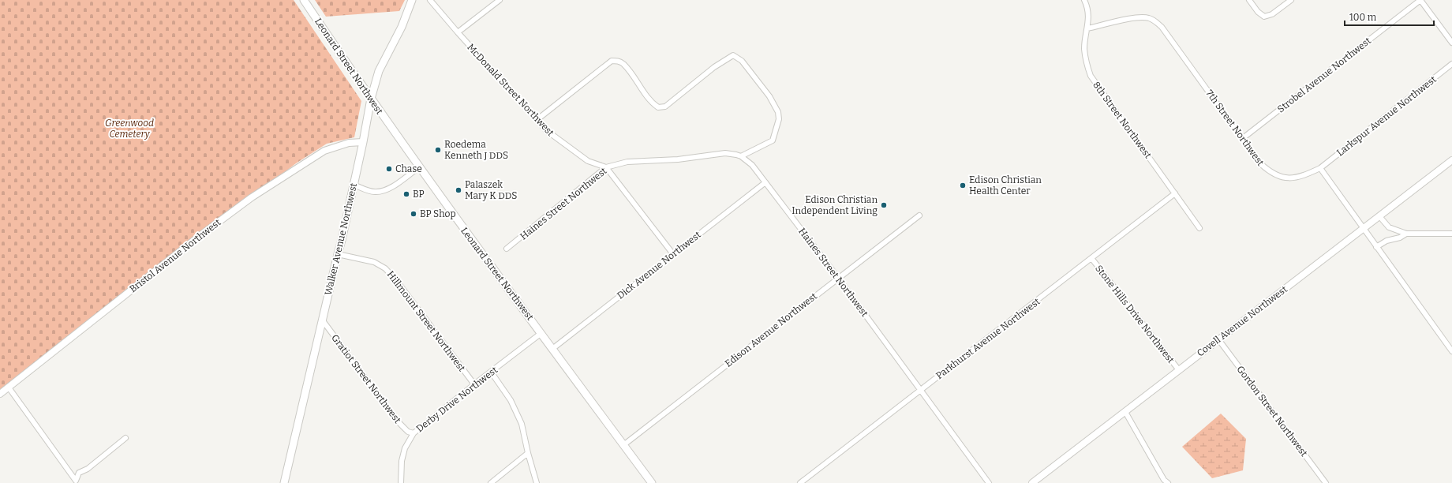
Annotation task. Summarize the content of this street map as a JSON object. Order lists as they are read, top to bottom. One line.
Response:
{"streets":{"main road":["Leonard Street Northwest","Walker Avenue Northwest"],"street":["Strobel Avenue Northwest","McDonald Street Northwest","Larkspur Avenue Northwest","8th Street Northwest","7th Street Northwest","Haines Street Northwest","Bristol Avenue Northwest","Dick Avenue Northwest","Stone Hills Drive Northwest","Hillmount Street Northwest","Covell Avenue Northwest","Edison Avenue Northwest","Parkhurst Avenue Northwest","Gratiot Street Northwest","Derby Drive Northwest","Gordon Street Northwest"]},"crossings":[["Leonard Street Northwest","Walker Avenue Northwest"],["Leonard Street Northwest","Dick Avenue Northwest"],["Leonard Street Northwest","Edison Avenue Northwest"],["Leonard Street Northwest","Derby Drive Northwest"],["Strobel Avenue Northwest","7th Street Northwest"],["McDonald Street Northwest","Haines Street Northwest"],["McDonald Street Northwest","Dick Avenue Northwest"],["Larkspur Avenue Northwest","7th Street Northwest"],["8th Street Northwest","7th Street Northwest"],["8th Street Northwest","Parkhurst Avenue Northwest"],["Haines Street Northwest","Dick Avenue Northwest"],["Haines Street Northwest","Edison Avenue Northwest"],["Haines Street Northwest","Parkhurst Avenue Northwest"],["Walker Avenue Northwest","Bristol Avenue Northwest"],["Walker Avenue Northwest","Hillmount Street Northwest"],["Walker Avenue Northwest","Gratiot Street Northwest"],["Stone Hills Drive Northwest","Covell Avenue Northwest"],["Stone Hills Drive Northwest","Parkhurst Avenue Northwest"],["Hillmount Street Northwest","Derby Drive Northwest"],["Covell Avenue Northwest","Gordon Street Northwest"],["Gratiot Street Northwest","Derby Drive Northwest"]],"parks":["Greenwood Cemetery"],"places":["Roedema Kenneth J DDS","Chase","Edison Christian Health Center","Palaszek Mary K DDS","BP","Edison Christian Independent Living","BP Shop"],"scale_bar":"100 m"}
